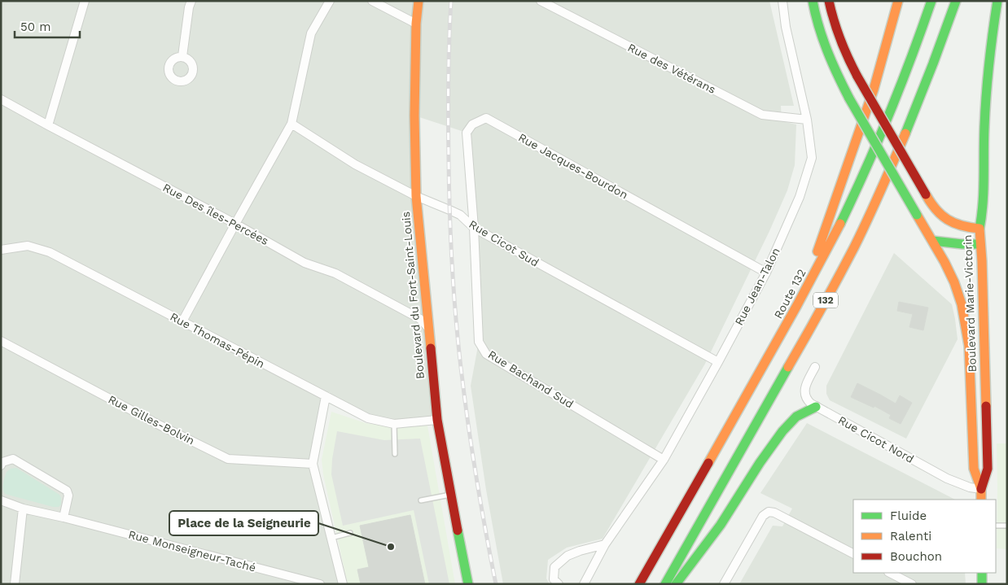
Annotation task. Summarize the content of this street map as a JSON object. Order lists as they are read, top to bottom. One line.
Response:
{"streets":{"main road":["Route 132","Boulevard du Fort-Saint-Louis","132","Boulevard Marie-Victorin"],"street":["Rue des Vétérans","Rue Jacques-Bourdon","Rue Des îles-Percées","Rue Cicot Sud","Rue Jean-Talon","Rue Thomas-Pépin","Rue Bachand Sud","Rue Gilles-Bolvin","Rue Cicot Nord","Rue Monseigneur-Taché"]},"crossings":[["Rue des Vétérans","Rue Jean-Talon"],["Rue Jacques-Bourdon","Rue Cicot Sud"],["Rue Jacques-Bourdon","Rue Jean-Talon"],["Rue Jacques-Bourdon","Rue Bachand Sud"],["Rue Des îles-Percées","Boulevard du Fort-Saint-Louis"],["Rue Cicot Sud","Rue Jean-Talon"],["Rue Cicot Sud","Boulevard du Fort-Saint-Louis"],["Rue Cicot Sud","Rue Bachand Sud"],["Rue Jean-Talon","Rue Bachand Sud"],["Boulevard du Fort-Saint-Louis","Rue Thomas-Pépin"],["Boulevard Marie-Victorin","Rue Cicot Nord"]],"places":["Place de la Seigneurie"],"legend":["Fluide","Ralenti","Bouchon"],"scale_bar":"50 m"}
